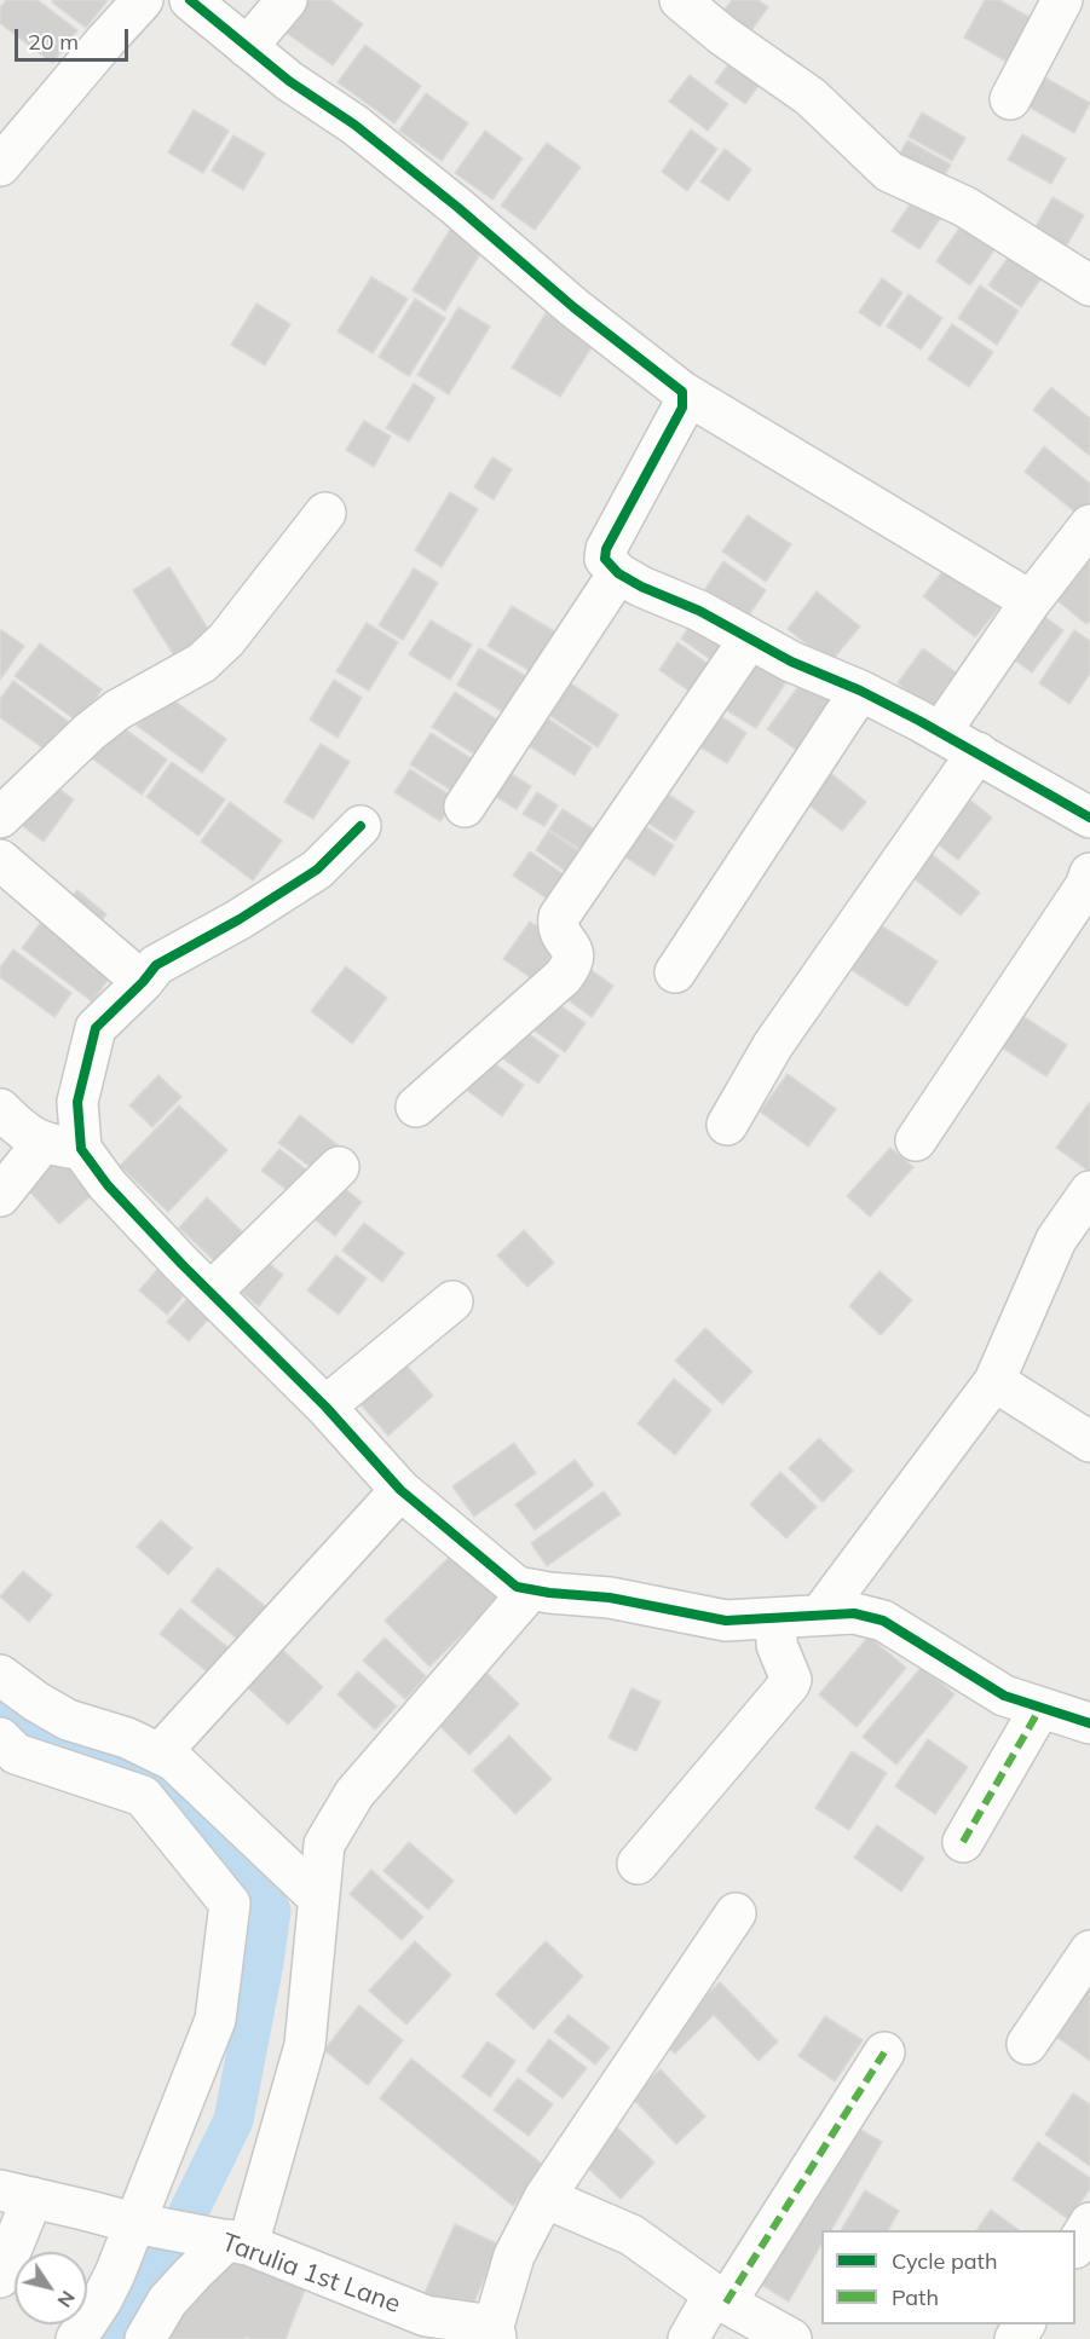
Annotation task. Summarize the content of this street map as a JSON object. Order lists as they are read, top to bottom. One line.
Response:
{"streets":{"street":["Tarulia 1st Lane"]},"legend":["Cycle path","Path"],"scale_bar":"20 m","north":"bottom right"}
